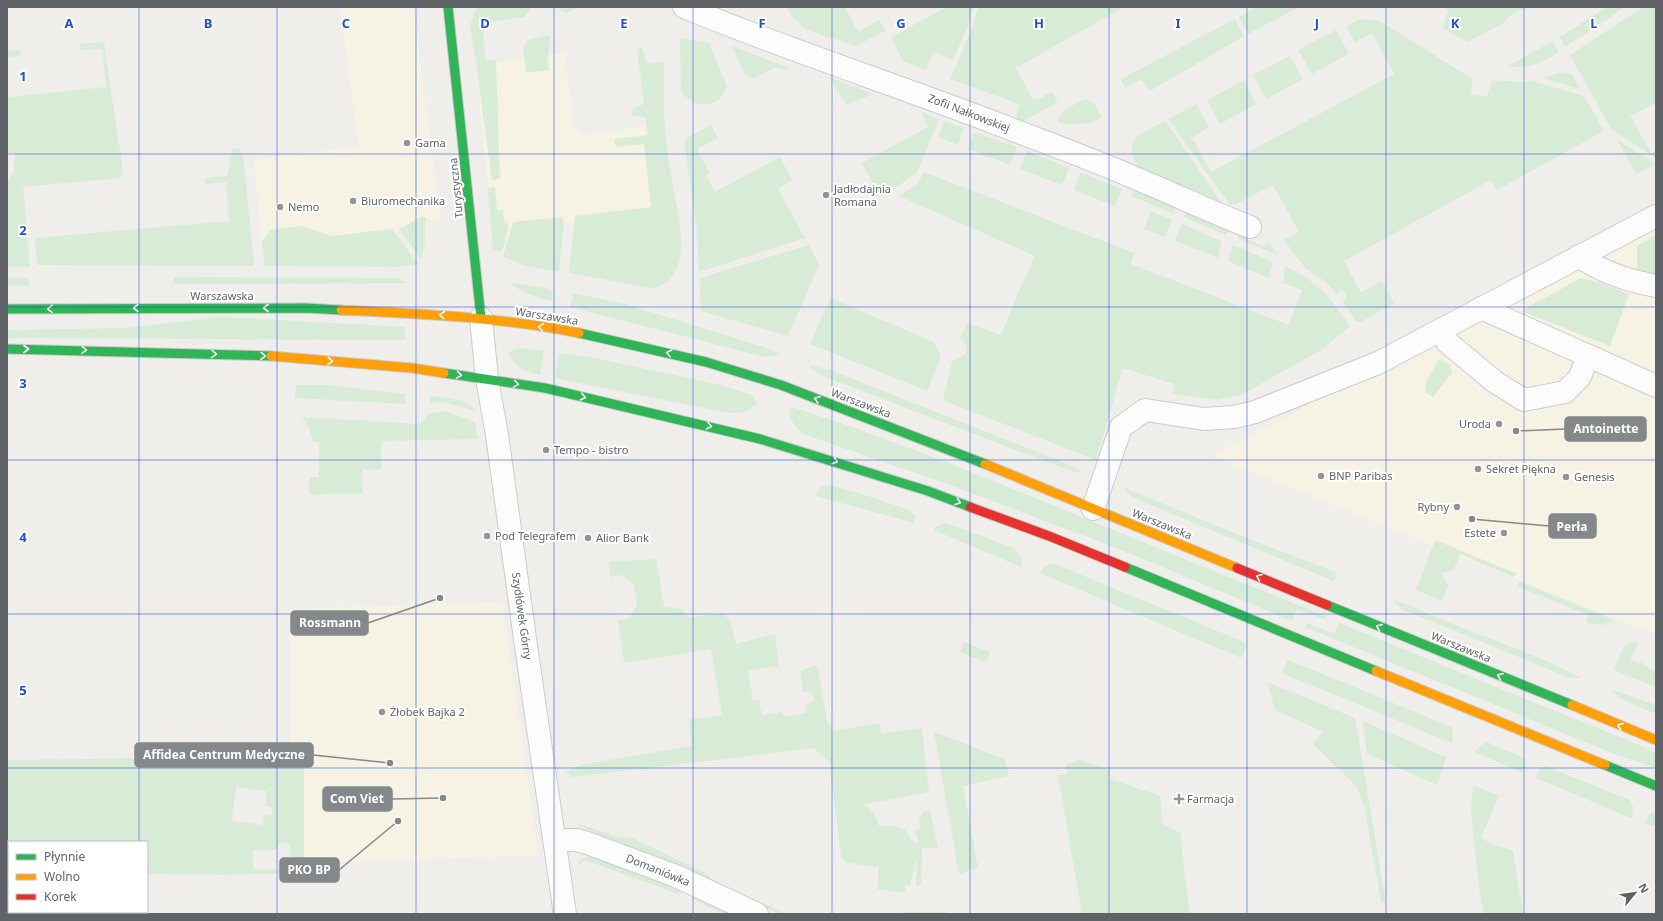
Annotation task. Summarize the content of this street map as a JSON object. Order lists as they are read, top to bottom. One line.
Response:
{"streets":{"main road":["Turystyczna","Warszawska"],"street":["Zofii Nałkowskiej","Szydłówek Górny","Domaniówka"]},"crossings":[["Turystyczna","Warszawska"],["Turystyczna","Szydłówek Górny"],["Warszawska","Szydłówek Górny"],["Szydłówek Górny","Domaniówka"]],"places":{"other":["Gama","Jadłodajnia Romana","Biuromechanika","Nemo","Uroda","Antoinette","Tempo - bistro","Sekret Piękna","BNP Paribas","Genesis","Rybny","Perła","Estete","Pod Telegrafem","Alior Bank","Rossmann","Żłobek Bajka 2","Affidea Centrum Medyczne","Com Viet","PKO BP"],"health":["Farmacja"]},"legend":["Płynnie","Wolno","Korek"],"north":"top right","grid":{"columns":["A","B","C","D","E","F","G","H","I","J","K","L"],"rows":["1","2","3","4","5"]}}
